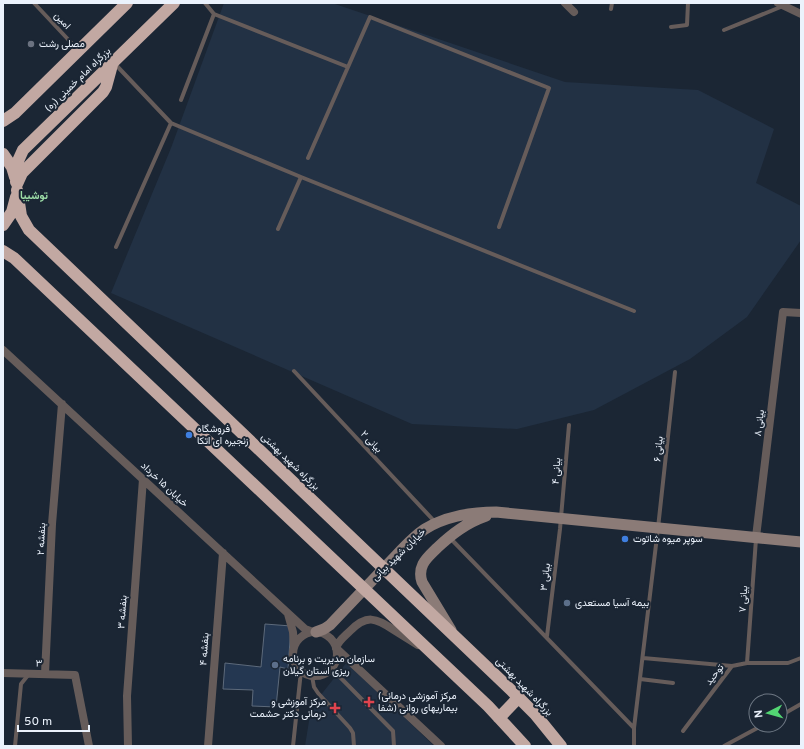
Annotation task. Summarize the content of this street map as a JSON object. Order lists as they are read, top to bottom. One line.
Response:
{"streets":{"highway":["بزرگراه امام خمینی (ره)","بزرگراه شهید بهشتی"],"street":["بیانی ۸","خیابان ۱۵ خرداد","بنفشه ۲","خیابان شهید بیانی","بنفشه ۳","بنفشه ۴","۳"],"lane":["امین","بیانی ۲","بیانی ۶","بیانی ۴","بیانی ۳","بیانی ۷","توحید"]},"crossings":[["امین","بزرگراه امام خمینی (ره)"],["بیانی ۸","خیابان شهید بیانی"],["بیانی ۸","بیانی ۷"],["بیانی ۲","خیابان شهید بیانی"],["بیانی ۶","خیابان شهید بیانی"],["بزرگراه شهید بهشتی","خیابان شهید بیانی"],["بیانی ۴","خیابان شهید بیانی"],["بیانی ۴","بیانی ۳"],["خیابان ۱۵ خرداد","بنفشه ۲"],["خیابان ۱۵ خرداد","خیابان شهید بیانی"],["خیابان ۱۵ خرداد","بنفشه ۳"],["خیابان ۱۵ خرداد","بنفشه ۴"],["بنفشه ۲","۳"],["خیابان شهید بیانی","بیانی ۳"],["خیابان شهید بیانی","بیانی ۷"],["بیانی ۷","توحید"]],"districts":["توشیبا"],"places":{"other":["مصلی رشت","فروشگاه زنجیره ای اتکا","سوپر میوه شاتوت","بیمه آسیا مستعدی","سازمان مدیریت و برنامه ریزی استان گیلان"],"health":["(مرکز آموزشی درمانی بیماریهای روانی (شفا","مرکز آموزشی و ‌درمانی دکتر حشمت"]},"scale_bar":"50 m","north":"left"}
